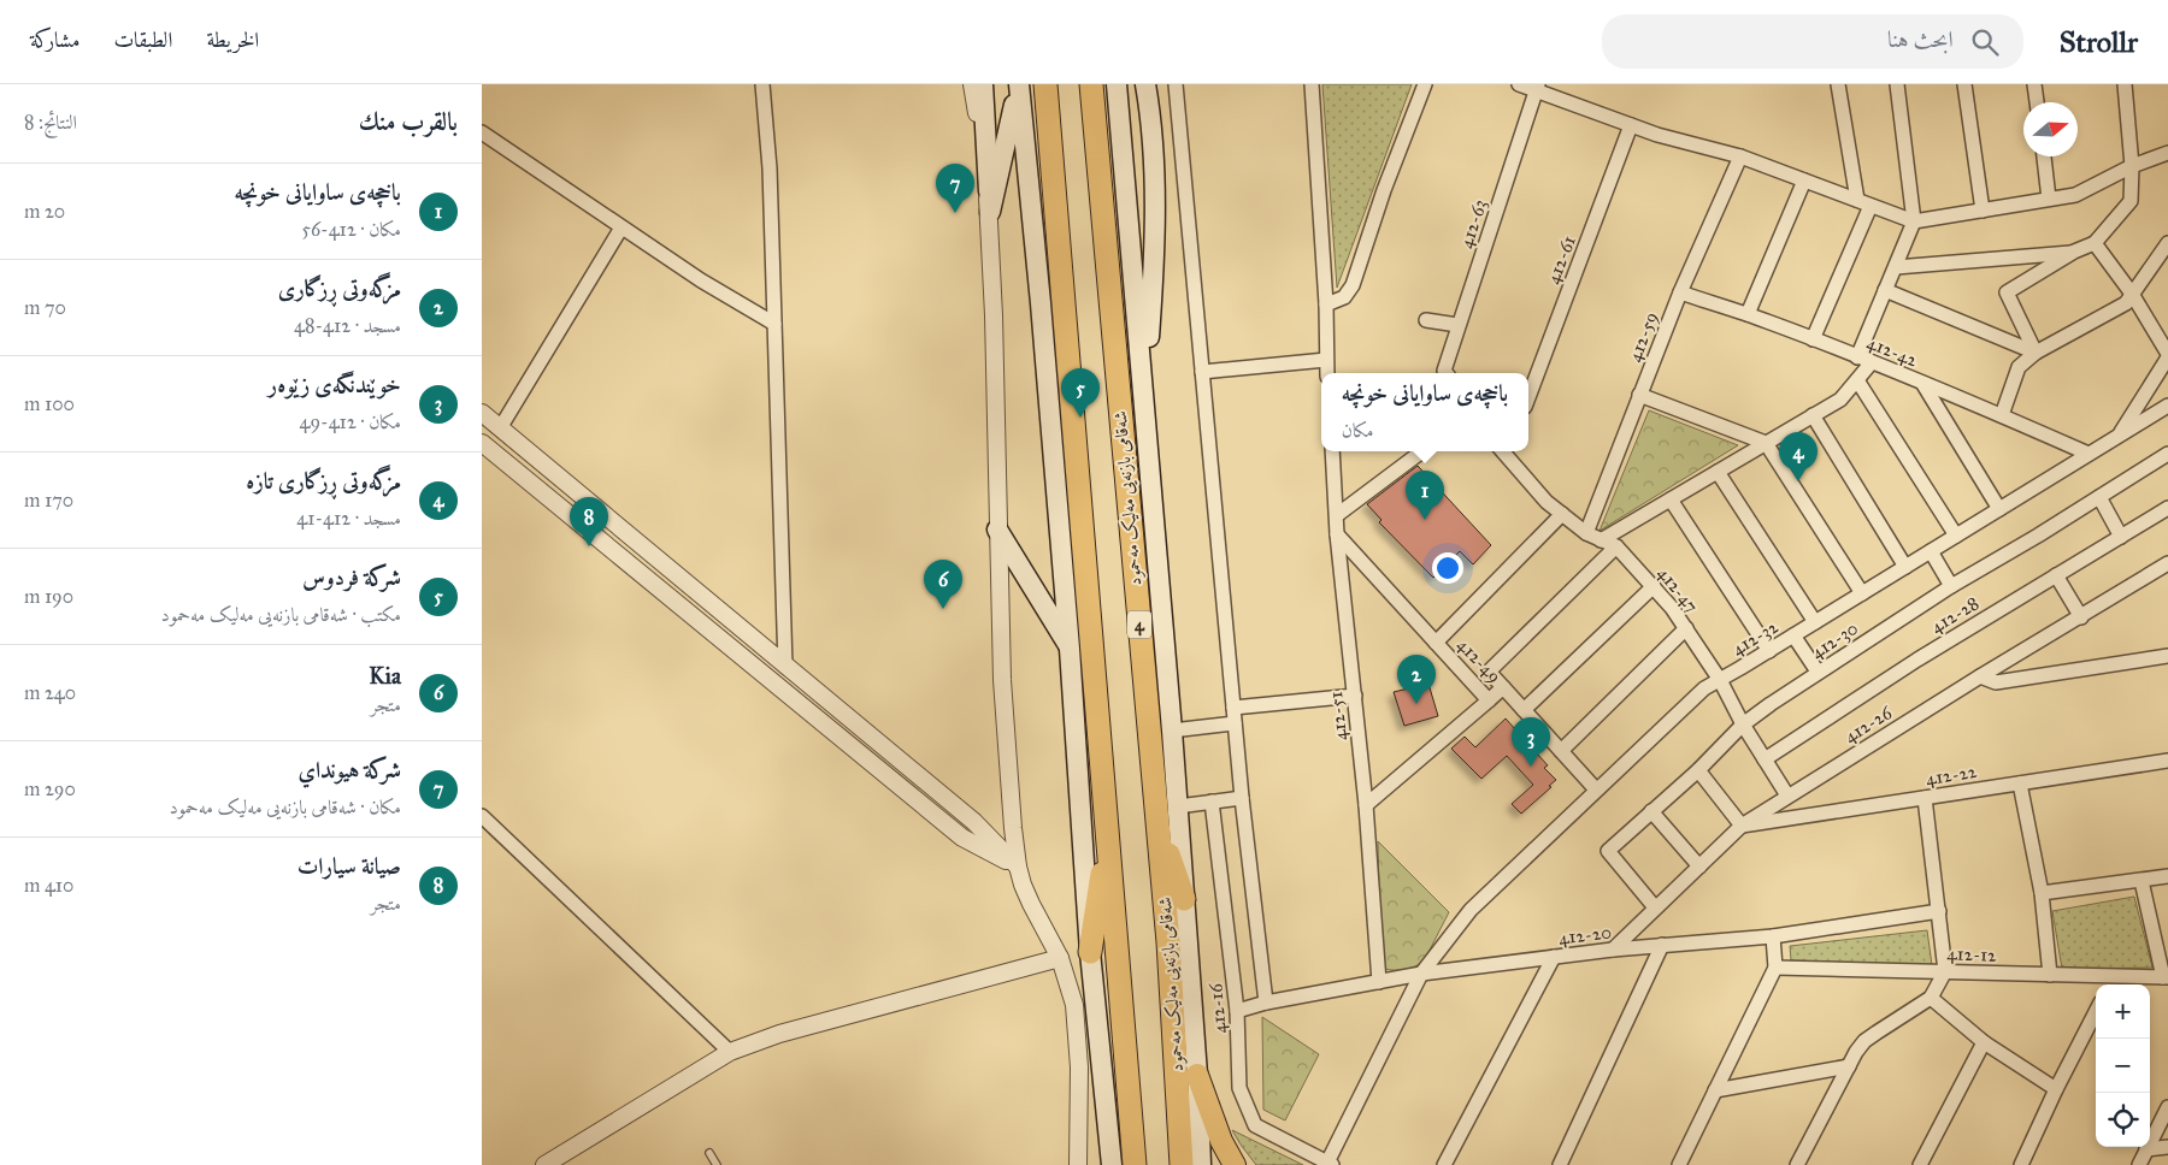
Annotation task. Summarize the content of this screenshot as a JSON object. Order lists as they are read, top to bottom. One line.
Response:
{"streets":{"highway":["شەقامی بازنەیی مەلیک مەحمود","4"],"street":["412-63","412-61","412-59","412-42","412-47","412-28","412-32","412-30","412-49","412-51","412-26","412-22","412-20","412-12","412-16"]},"crossings":[["412-59","412-42"],["412-59","412-47"],["412-42","412-32"],["412-47","412-28"],["412-47","412-32"],["412-47","412-30"],["412-47","412-26"],["412-32","412-49"],["412-32","412-20"],["412-32","412-16"],["412-30","412-26"],["412-49","412-51"],["412-51","412-20"],["412-26","412-22"],["412-26","412-20"],["412-20","412-16"]],"north":"right","page":{"header":"Strollr","search":"ابحث هنا","nav":["الخريطة","الطبقات","مشاركة"],"heading":["بالقرب منك","النتائج: 8"],"list":[{"mark":"1","name":"باخچەی ساوایانی خونچە","note":"مكان · 412-56","value":"20 m"},{"mark":"2","name":"مزگەوتی ڕزگاری","note":"مسجد · 412-48","value":"70 m"},{"mark":"3","name":"خوێندنگەی زێوەر","note":"مكان · 412-49","value":"100 m"},{"mark":"4","name":"مزگەوتی ڕزگاری تازە","note":"مسجد · 412-41","value":"170 m"},{"mark":"5","name":"شركة فردوس","note":"مكتب · شەقامی بازنەیی مەلیک مەحمود","value":"190 m"},{"mark":"6","name":"Kia","note":"متجر","value":"240 m"},{"mark":"7","name":"شركة هيونداي","note":"مكان · شەقامی بازنەیی مەلیک مەحمود","value":"290 m"},{"mark":"8","name":"صيانة سيارات","note":"متجر","value":"410 m"}],"pins":["7","5","4","1","8","6","2","3"],"popup":["باخچەی ساوایانی خونچە","مكان"],"map_buttons":["+","−"]}}
